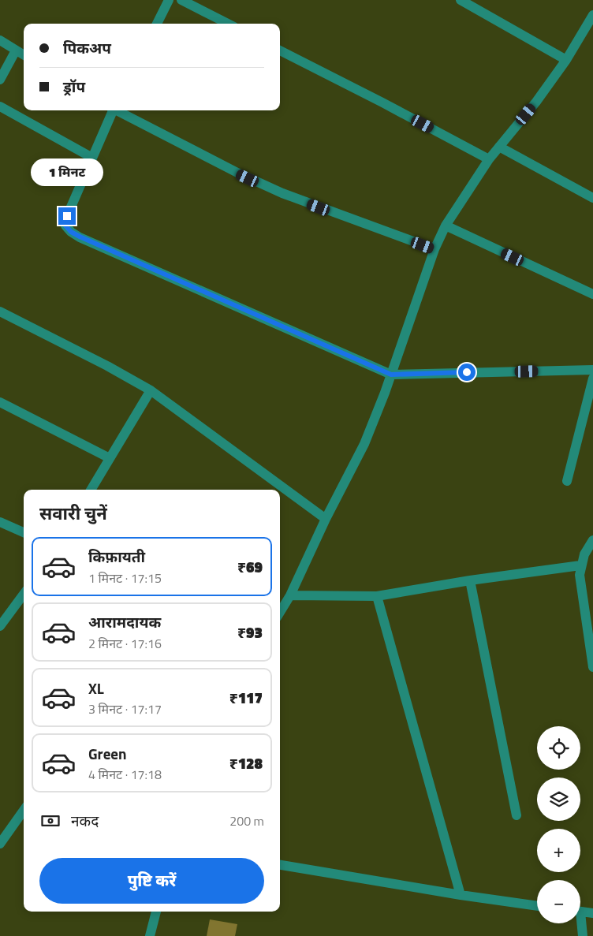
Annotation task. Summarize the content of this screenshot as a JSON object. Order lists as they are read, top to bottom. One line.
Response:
{"page":{"banner":["पिकअप","ड्रॉप"],"bubble":"1 मिनट","heading":"सवारी चुनें","list":[{"name":"किफ़ायती","note":"1 मिनट · 17:15","value":"₹69"},{"name":"आरामदायक","note":"2 मिनट · 17:16","value":"₹93"},{"name":"XL","note":"3 मिनट · 17:17","value":"₹117"},{"name":"Green","note":"4 मिनट · 17:18","value":"₹128"}],"map_buttons":["+","−"],"pay":["नकद","200 m"],"buttons":"पुष्टि करें"}}
